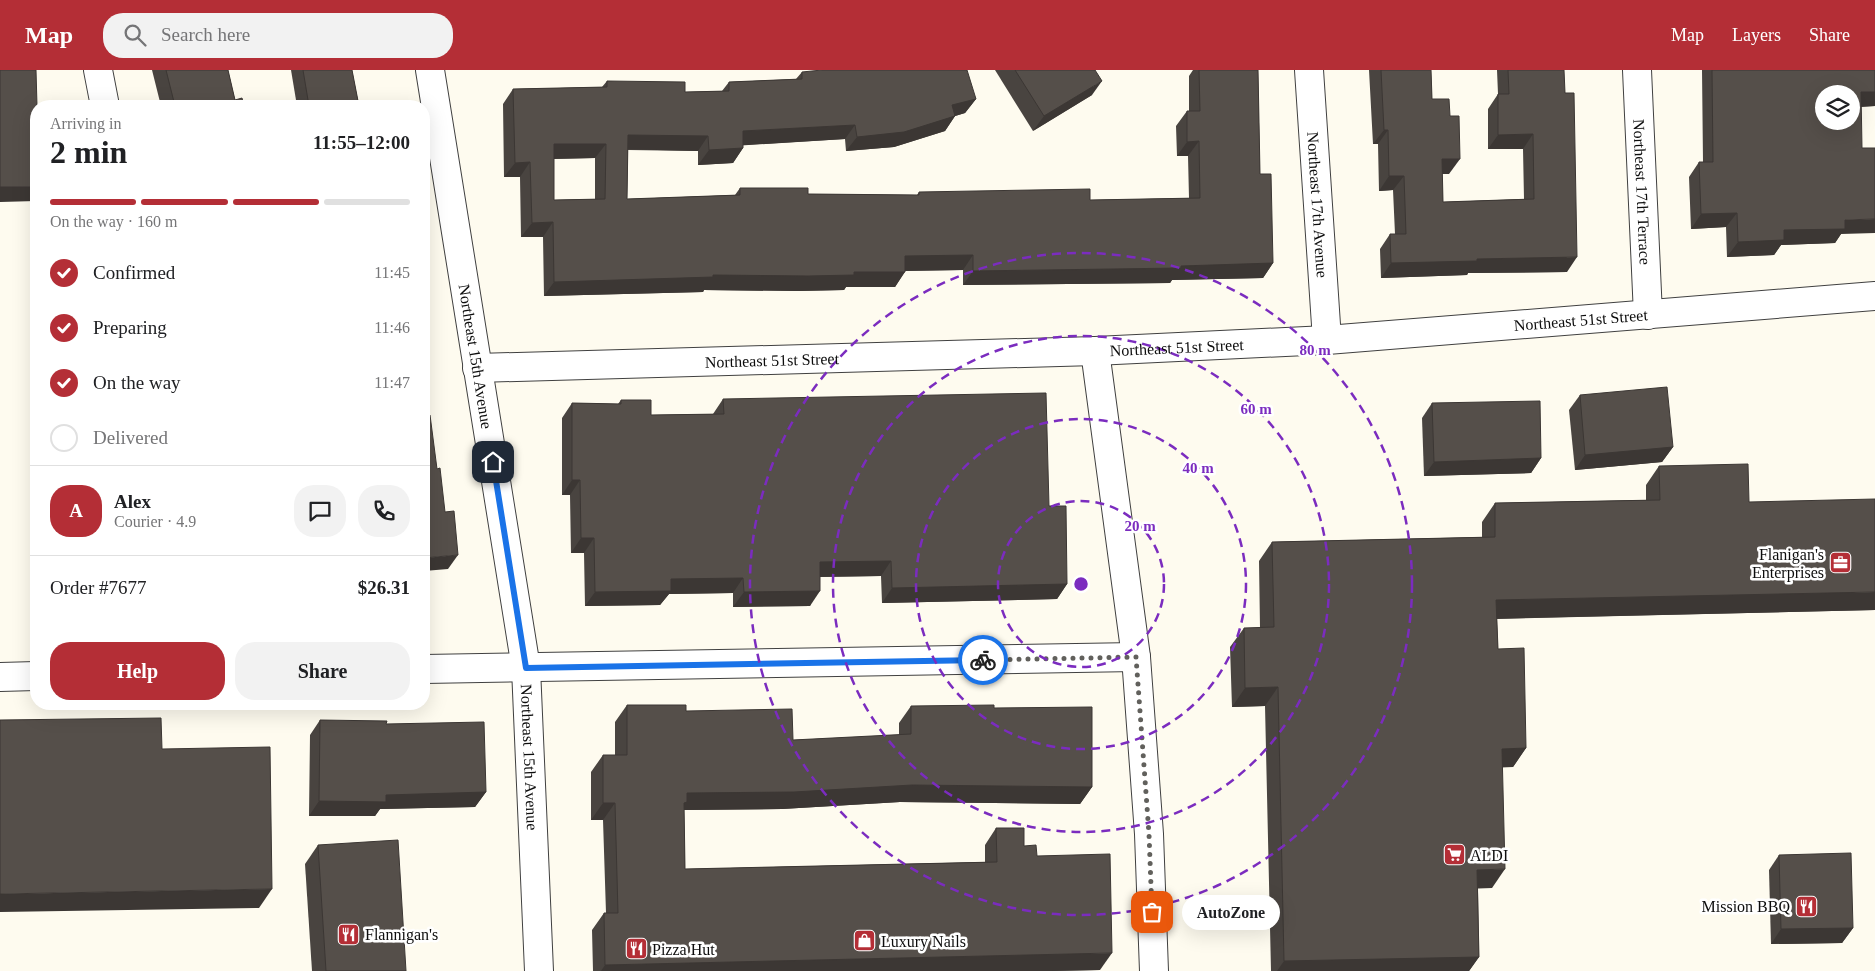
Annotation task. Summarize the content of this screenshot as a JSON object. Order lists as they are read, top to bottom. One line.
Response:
{"streets":{"street":["Northeast 17th Terrace","Northeast 17th Avenue","Northeast 51st Street","Northeast 15th Avenue"]},"crossings":[["Northeast 17th Terrace","Northeast 51st Street"],["Northeast 17th Avenue","Northeast 51st Street"],["Northeast 51st Street","Northeast 15th Avenue"]],"places":{"office":["Flanigan's Enterprises"],"supermarket":["ALDI"],"restaurant":["Mission BBQ","Flannigan's","Pizza Hut"],"other":["AutoZone"],"shop":["Luxury Nails"]},"page":{"header":"Map","search":"Search here","nav":["Map","Layers","Share"],"heading":["2 min","Arriving in","11:55–12:00"],"panel":["Alex","Courier · 4.9","Order #7677","$26.31"],"bar":"On the way · 160 m","list":[["Confirmed","11:45"],["Preparing","11:46"],["On the way","11:47"],"Delivered"],"round":"A","buttons":["Help","Share"],"bubble":"AutoZone"},"rings":["80 m","60 m","40 m","20 m"]}
